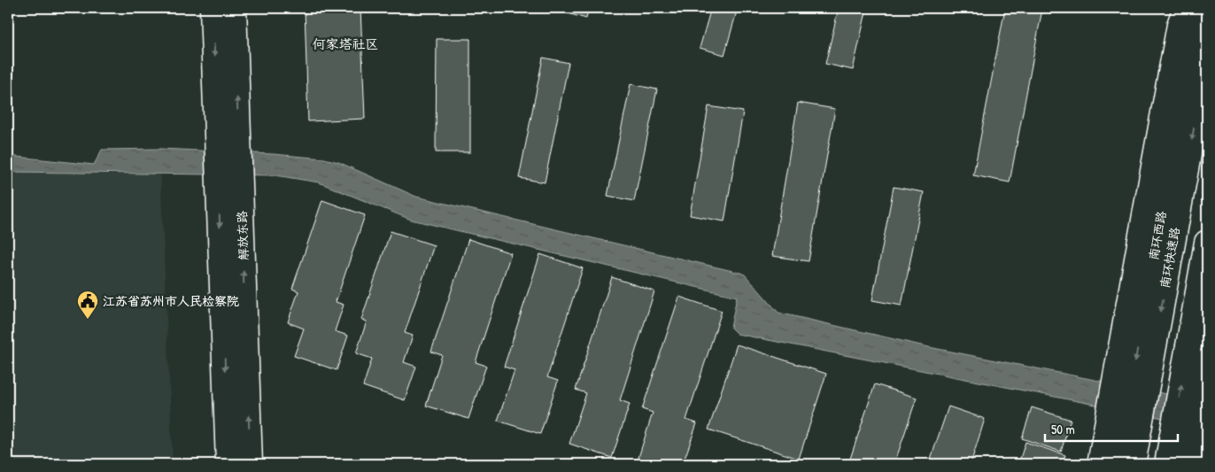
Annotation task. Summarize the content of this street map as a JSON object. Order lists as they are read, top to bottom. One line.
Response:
{"streets":{"main road":["解放东路","南环西路","南环快速路"]},"districts":["何家塔社区"],"places":{"public building":["江苏省苏州市人民检察院"]},"scale_bar":"50 m"}
